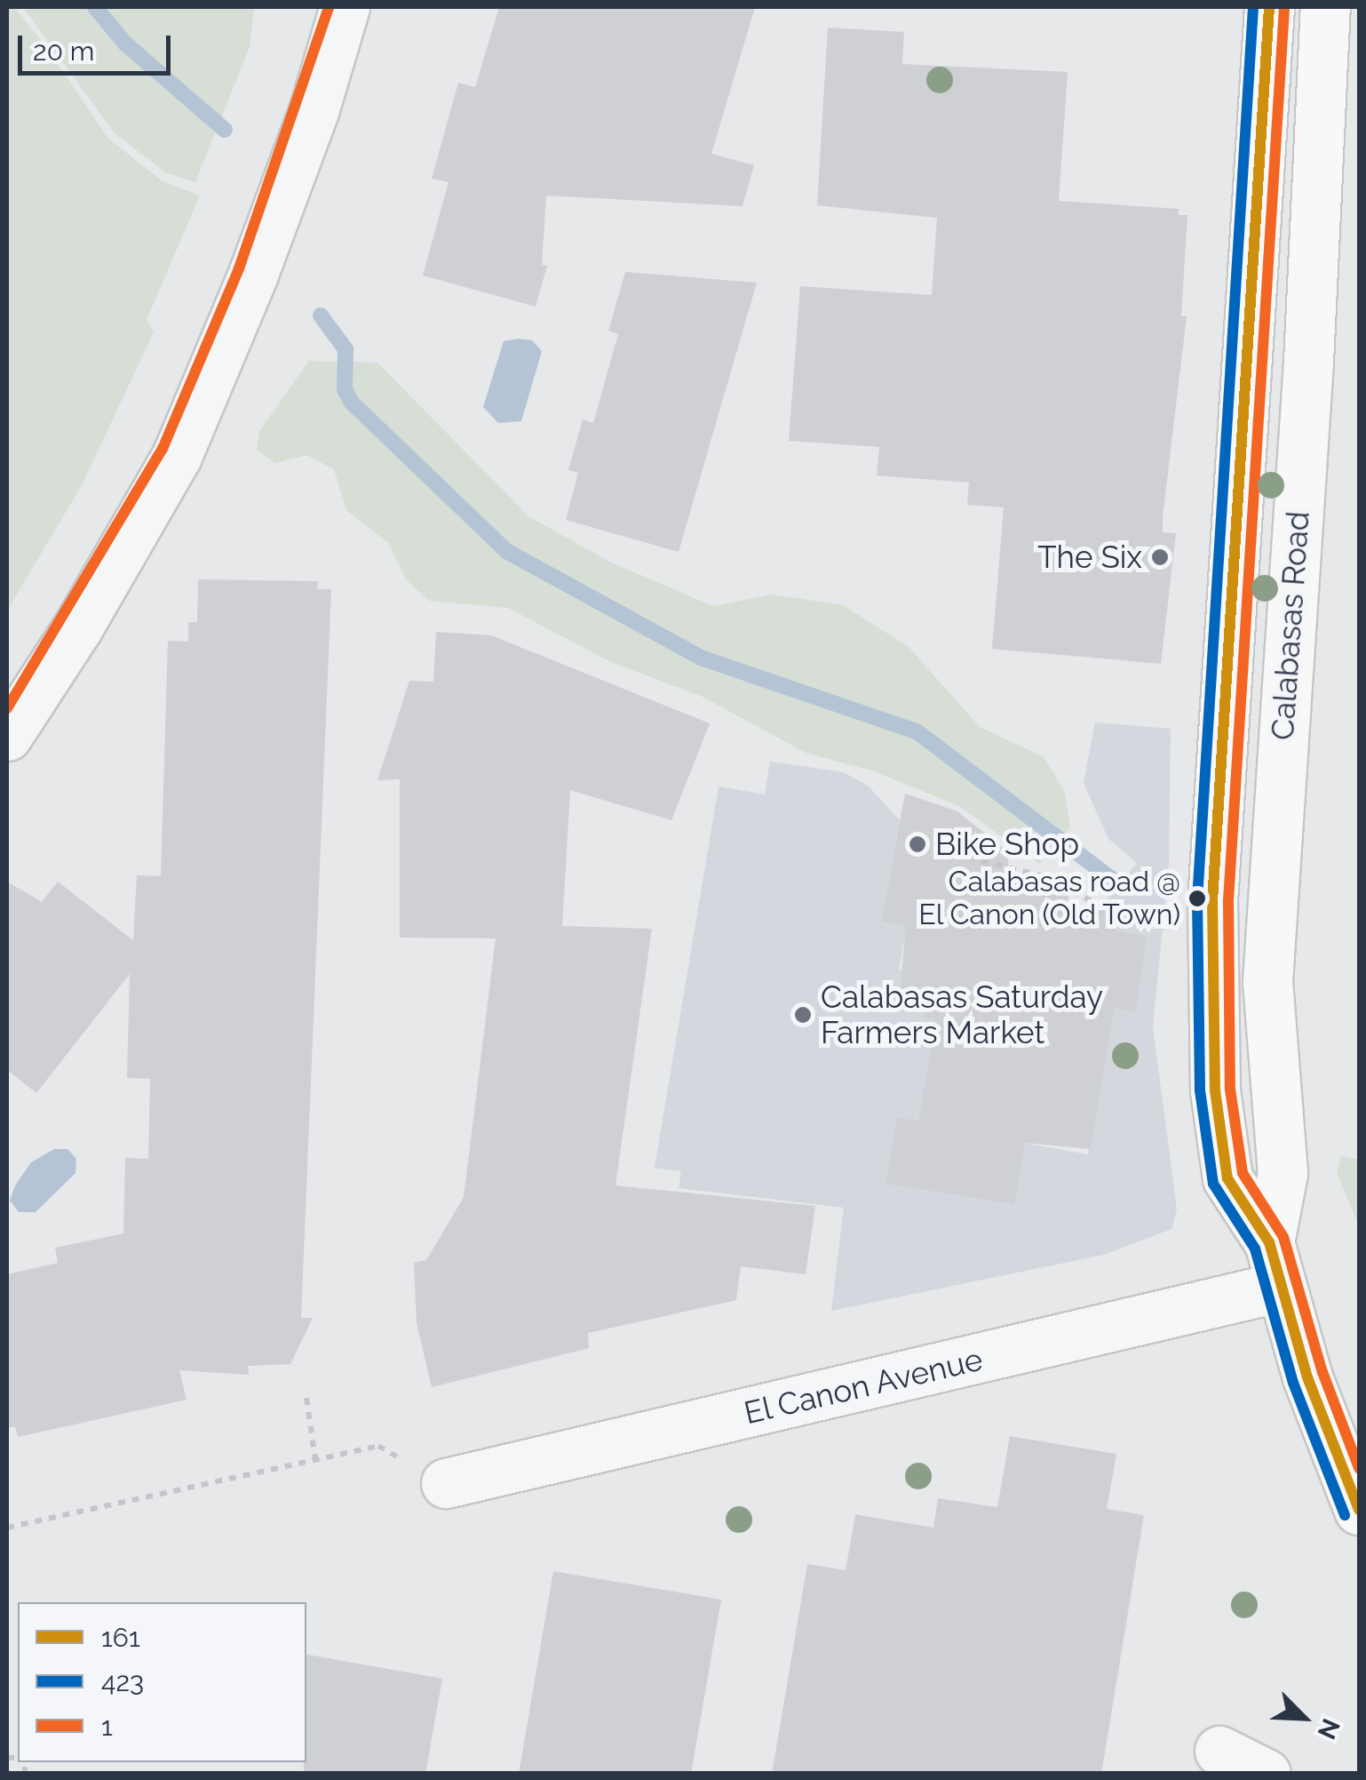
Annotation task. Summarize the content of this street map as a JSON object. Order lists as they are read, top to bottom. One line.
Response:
{"streets":{"main road":["Calabasas Road"],"street":["El Canon Avenue"]},"crossings":[["Calabasas Road","El Canon Avenue"]],"places":["The Six","Bike Shop","Calabasas road @ El Canon (Old Town)","Calabasas Saturday Farmers Market"],"lines":["transit line 161","transit line 423","transit line 1"],"legend":["161","423","1"],"scale_bar":"20 m","north":"bottom right"}
